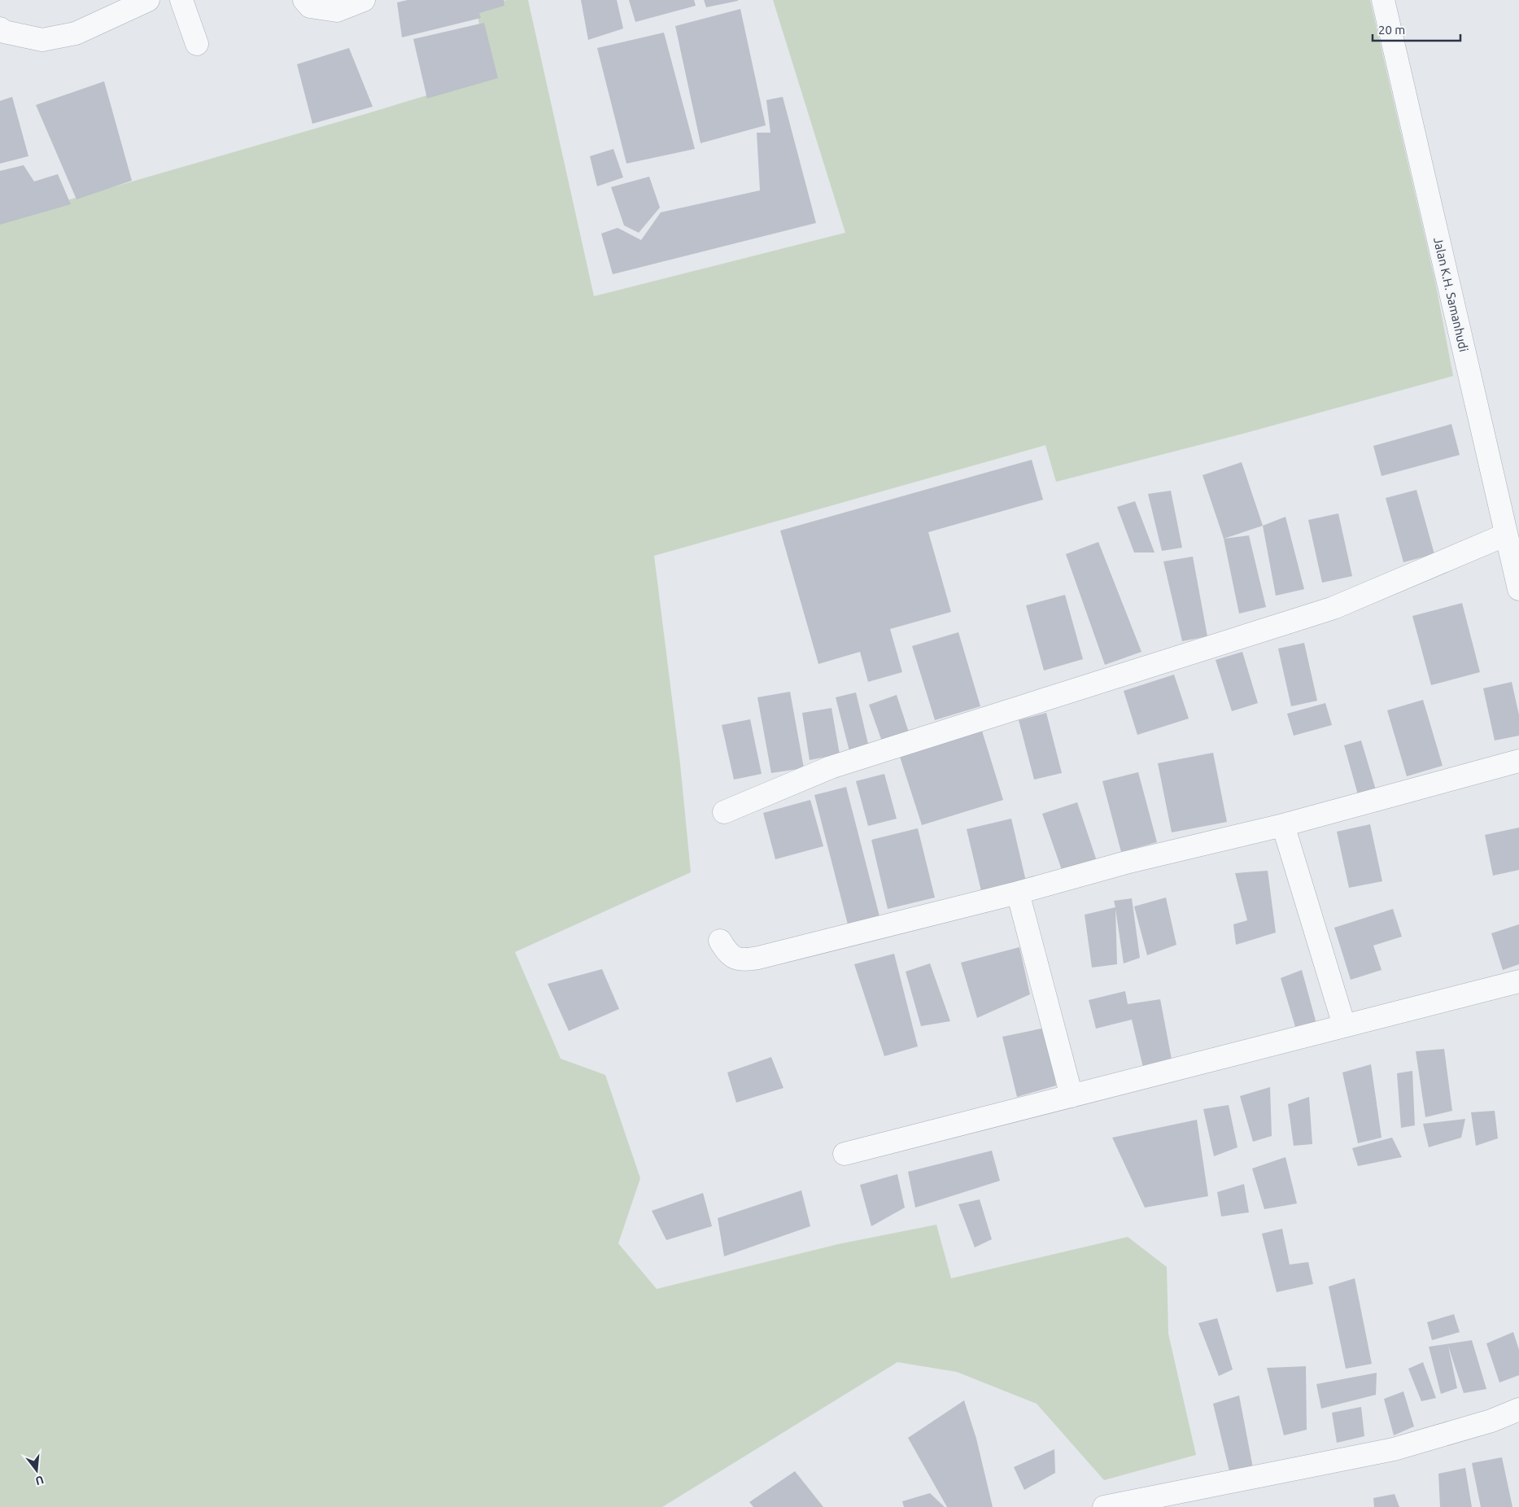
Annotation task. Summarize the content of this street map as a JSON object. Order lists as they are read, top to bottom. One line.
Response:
{"streets":{"street":["Jalan K.H. Samanhudi"]},"scale_bar":"20 m","north":"bottom"}
